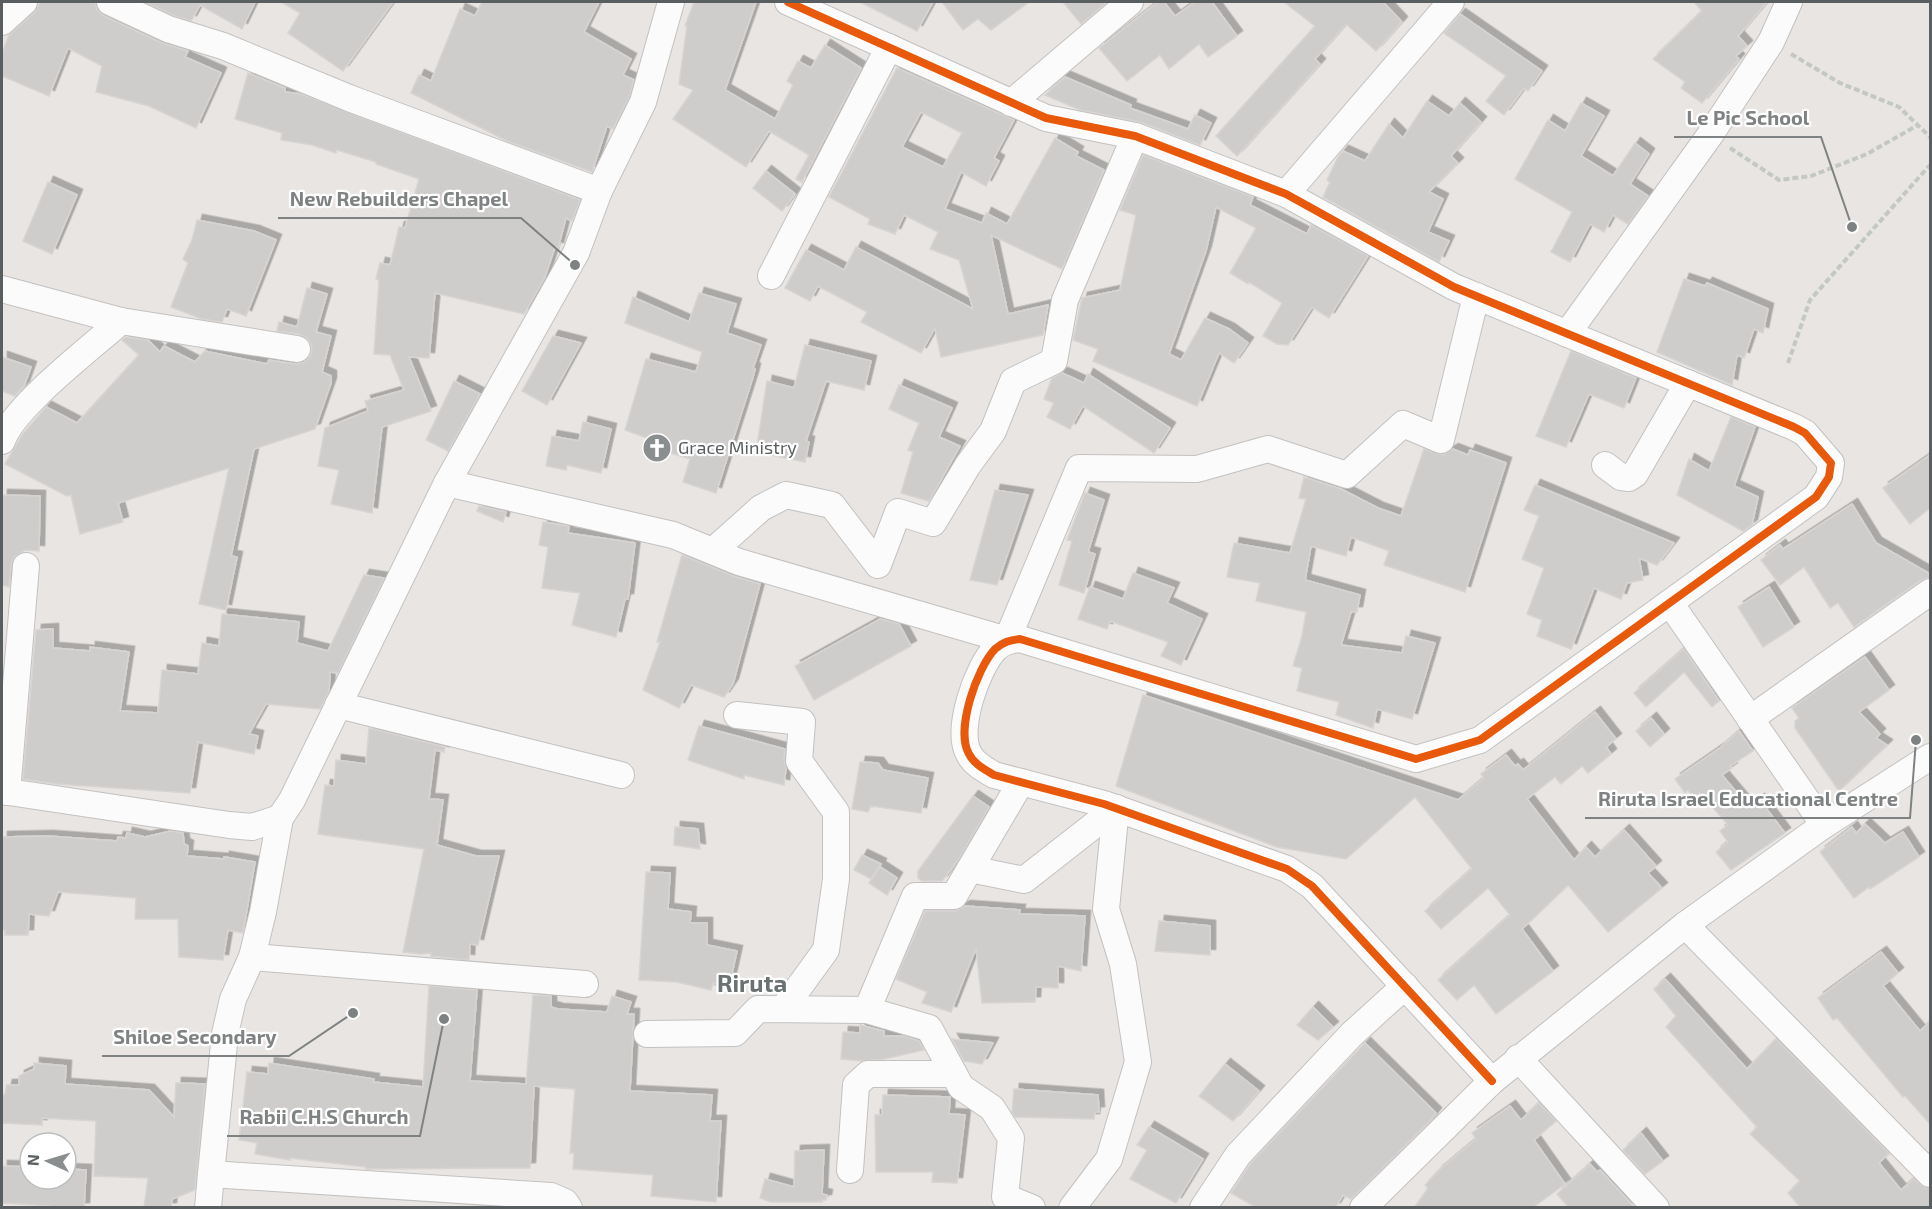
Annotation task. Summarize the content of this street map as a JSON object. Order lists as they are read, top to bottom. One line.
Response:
{"districts":["Riruta"],"places":{"other":["Le Pic School","New Rebuilders Chapel","Riruta Israel Educational Centre","Shiloe Secondary","Rabii C.H.S Church"],"church":["Grace Ministry"]},"north":"left"}
